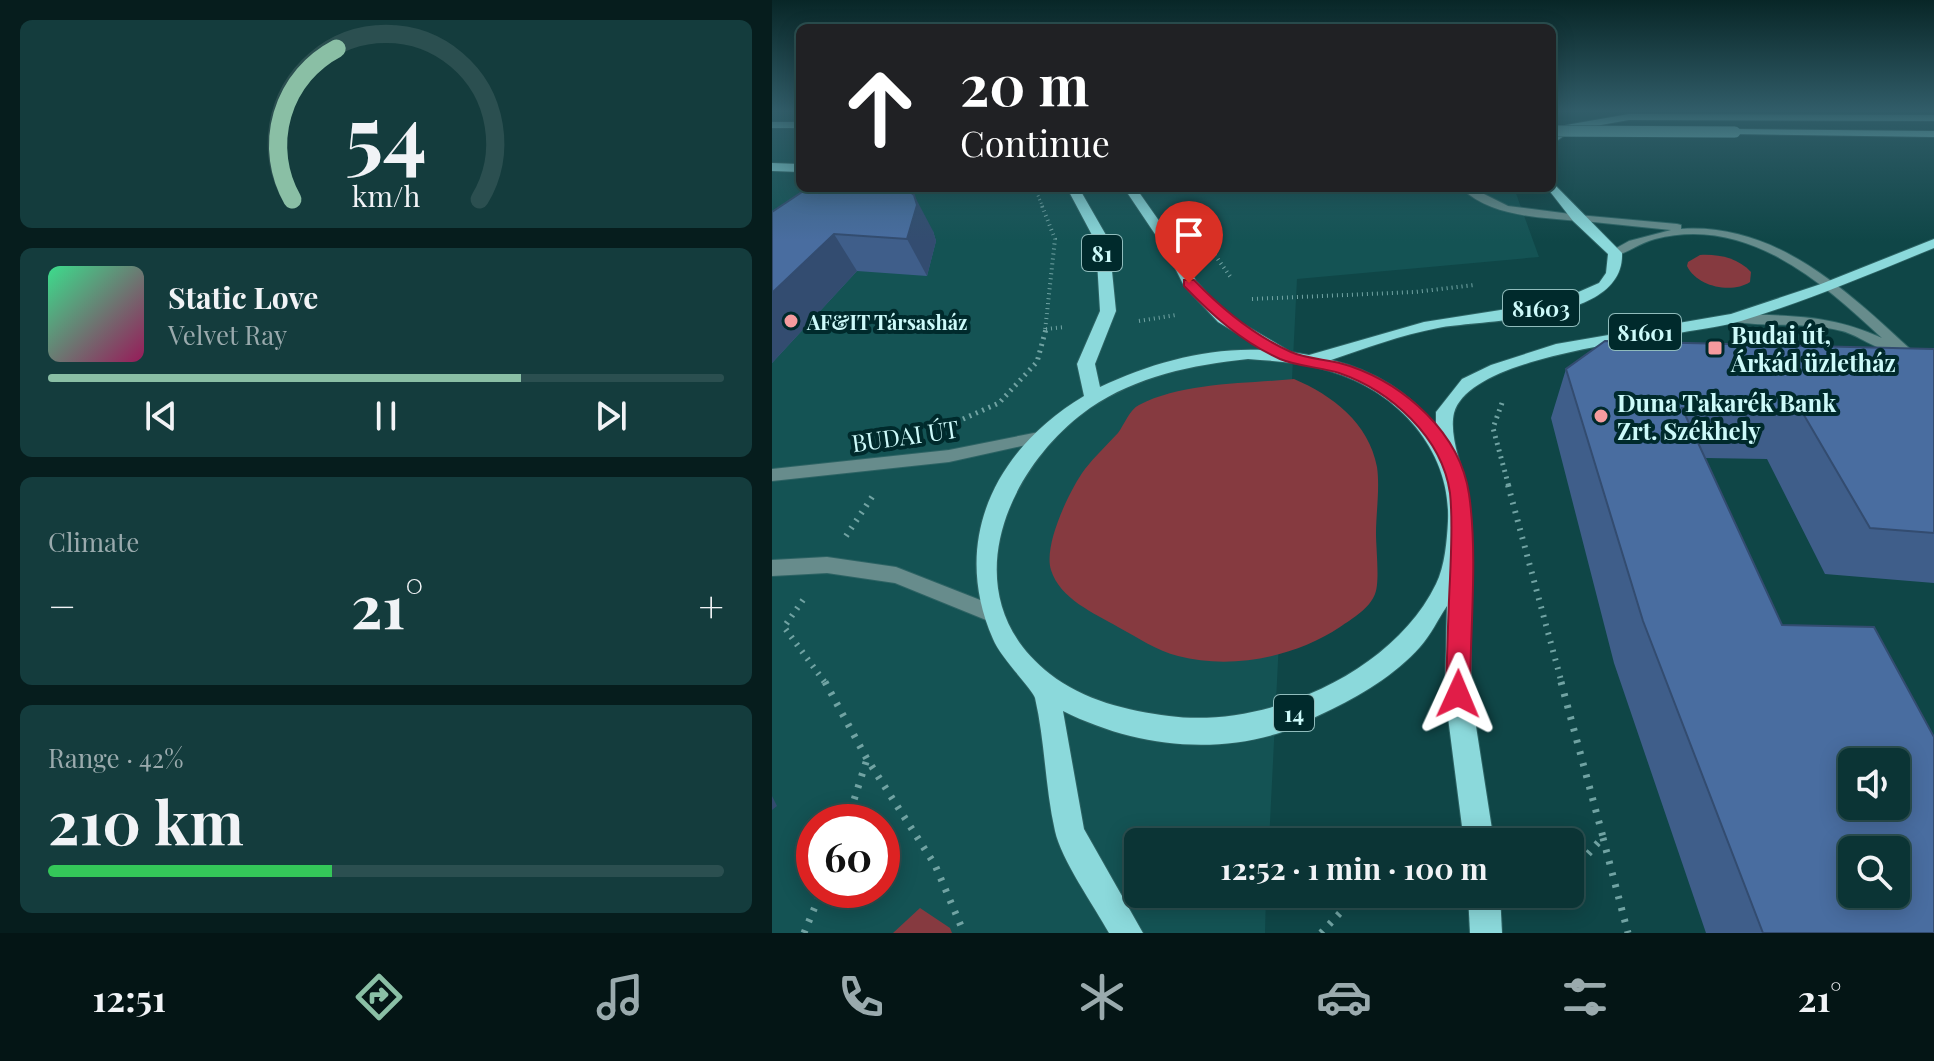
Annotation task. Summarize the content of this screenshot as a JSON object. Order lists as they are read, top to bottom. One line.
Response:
{"streets":{"main road":["81","81603","81601","14"],"street":["BUDAI ÚT"]},"crossings":[["81","14"],["81603","14"],["81601","14"],["BUDAI ÚT","14"]],"places":{"other":["AF&IT Társasház","Duna Takarék Bank Zrt. Székhely"],"transit":["Budai út, Árkád üzletház"]},"page":{"turn":["20 m","Continue"],"song":["Static Love","Velvet Ray"],"tile":["Climate",["Range · 42%","210 km"]],"heat":["−","21°","+"],"limit":"60","trip":"12:52 · 1 min · 100 m","tabs":["12:51","21°"],"gauge":["54","km/h"]}}
